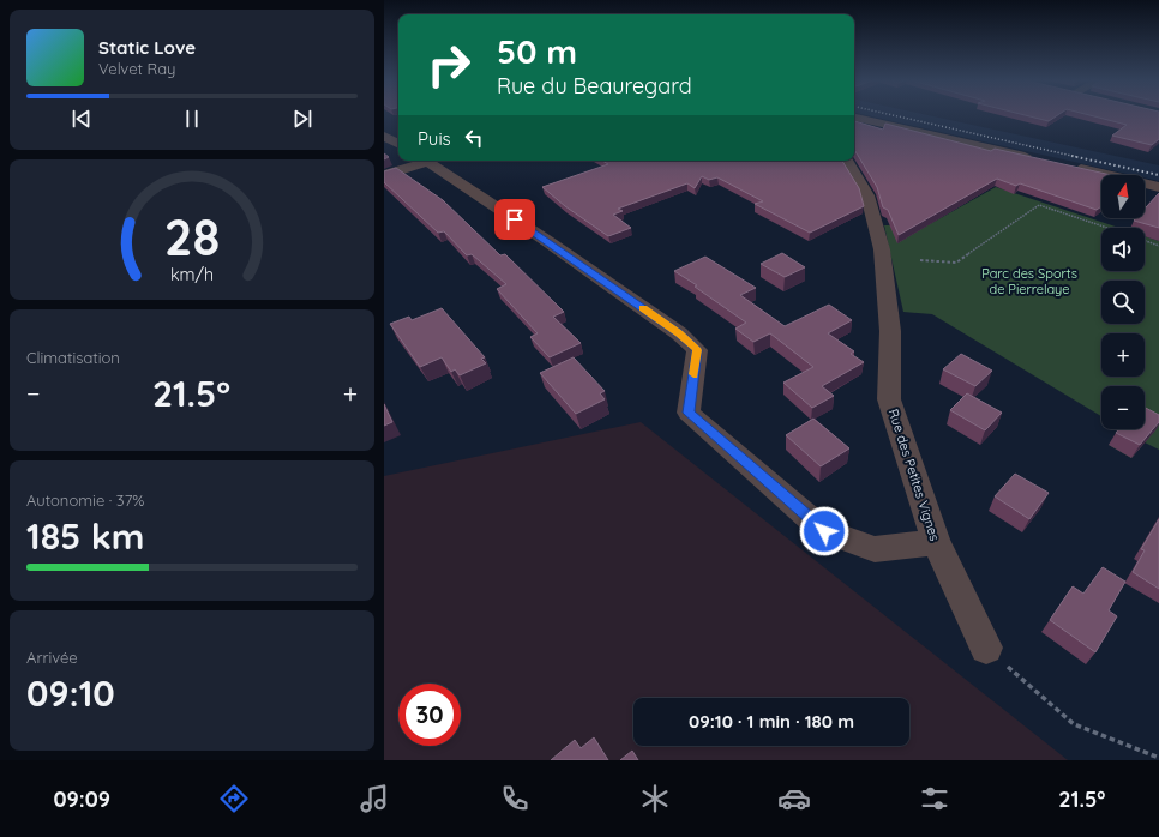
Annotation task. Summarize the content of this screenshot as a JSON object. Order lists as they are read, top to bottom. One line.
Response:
{"streets":{"street":["Rue des Petites Vignes"]},"parks":["Parc des Sports de Pierrelaye"],"north":"top","page":{"turn":["50 m","Rue du Beauregard"],"song":["Static Love","Velvet Ray"],"then":"Puis","map_buttons":["+","−"],"tile":["Climatisation",["Autonomie · 37%","185 km"],["Arrivée","09:10"]],"heat":["−","21.5°","+"],"limit":"30","trip":"09:10 · 1 min · 180 m","tabs":["09:09","21.5°"],"gauge":["28","km/h"]}}
